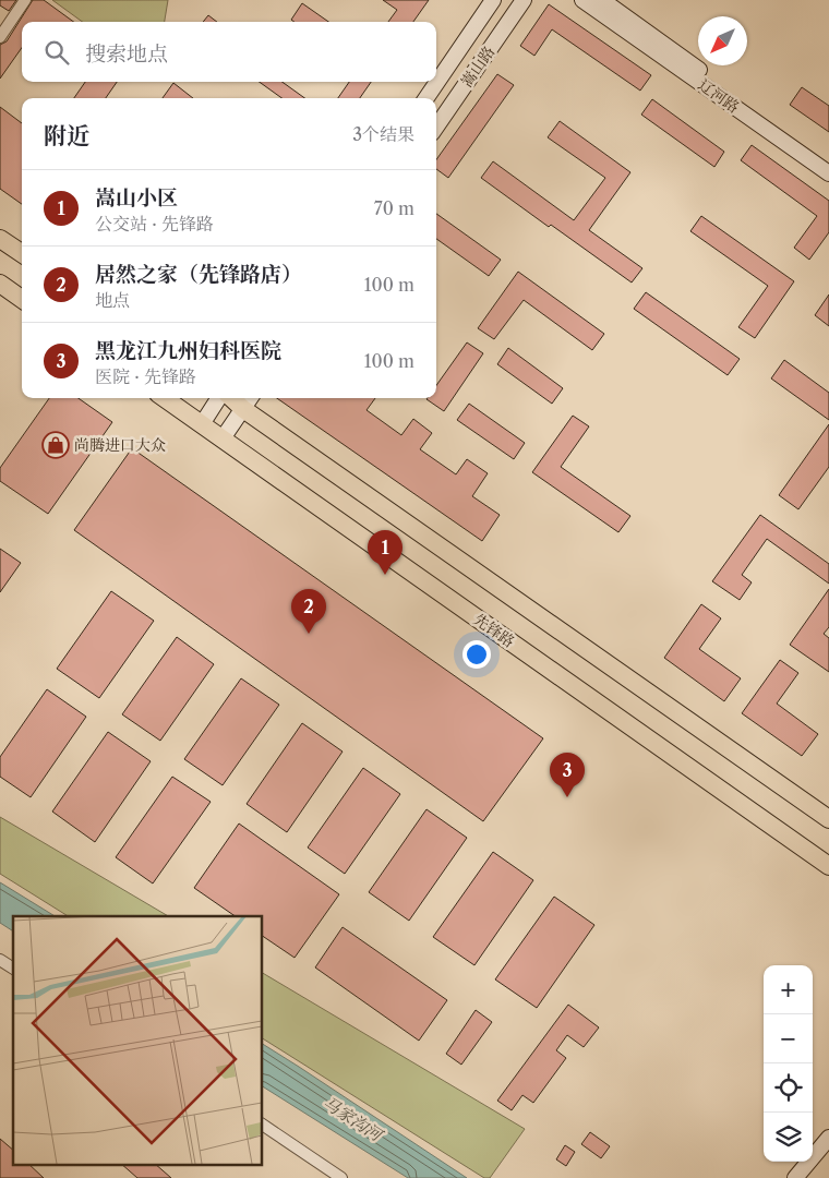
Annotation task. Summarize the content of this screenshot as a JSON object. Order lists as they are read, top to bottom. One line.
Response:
{"streets":{"main road":["嵩山路","辽河路","先锋路"]},"water":["马家沟河"],"places":{"shop":["尚腾进口大众"]},"north":"bottom left","page":{"search":"搜索地点","heading":["附近","3个结果"],"list":[{"mark":"1","name":"嵩山小区","note":"公交站 · 先锋路","value":"70 m"},{"mark":"2","name":"居然之家（先锋路店）","note":"地点","value":"100 m"},{"mark":"3","name":"黑龙江九州妇科医院","note":"医院 · 先锋路","value":"100 m"}],"pins":["1","2","3"],"map_buttons":["+","−"]}}
